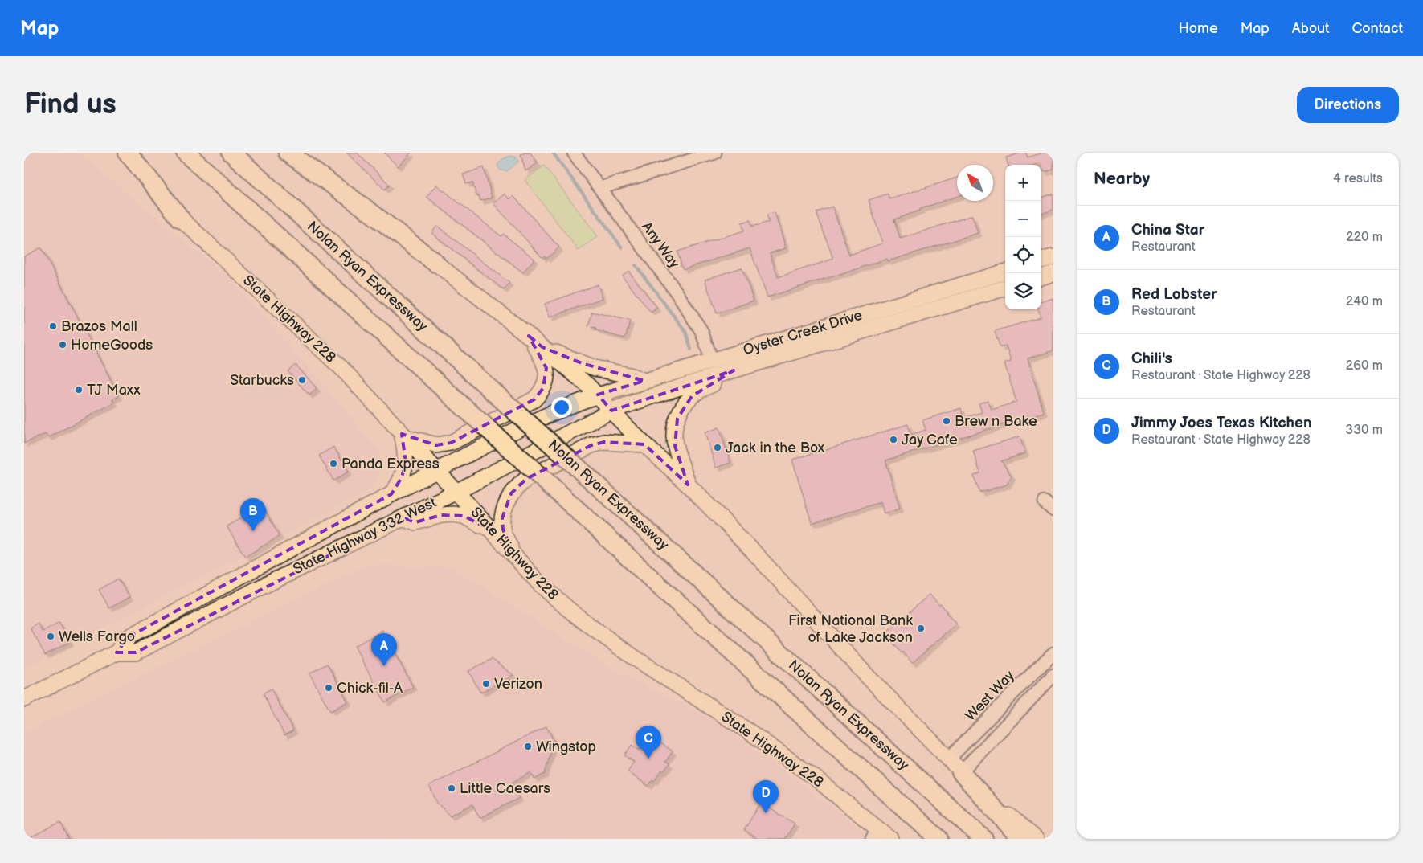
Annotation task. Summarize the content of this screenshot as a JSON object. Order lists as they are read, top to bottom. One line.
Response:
{"streets":{"highway":["Nolan Ryan Expressway"],"main road":["State Highway 228","Oyster Creek Drive","State Highway 332 West"],"street":["Any Way","West Way"]},"crossings":[["Any Way","Oyster Creek Drive"],["State Highway 228","State Highway 332 West"],["Oyster Creek Drive","State Highway 332 West"]],"places":["Brazos Mall","HomeGoods","Starbucks","TJ Maxx","Brew n Bake","Jay Cafe","Jack in the Box","Panda Express","First National Bank of Lake Jackson","Wells Fargo","Verizon","Chick-fil-A","Wingstop","Little Caesars"],"north":"top left","page":{"header":"Map","nav":["Home","Map","About","Contact"],"buttons":"Directions","title":"Find us","heading":["Nearby","4 results"],"map_buttons":["+","−"],"list":[{"mark":"A","name":"China Star","note":"Restaurant","value":"220 m"},{"mark":"B","name":"Red Lobster","note":"Restaurant","value":"240 m"},{"mark":"C","name":"Chili's","note":"Restaurant · State Highway 228","value":"260 m"},{"mark":"D","name":"Jimmy Joes Texas Kitchen","note":"Restaurant · State Highway 228","value":"330 m"}],"pins":["B","A","C","D"]}}
